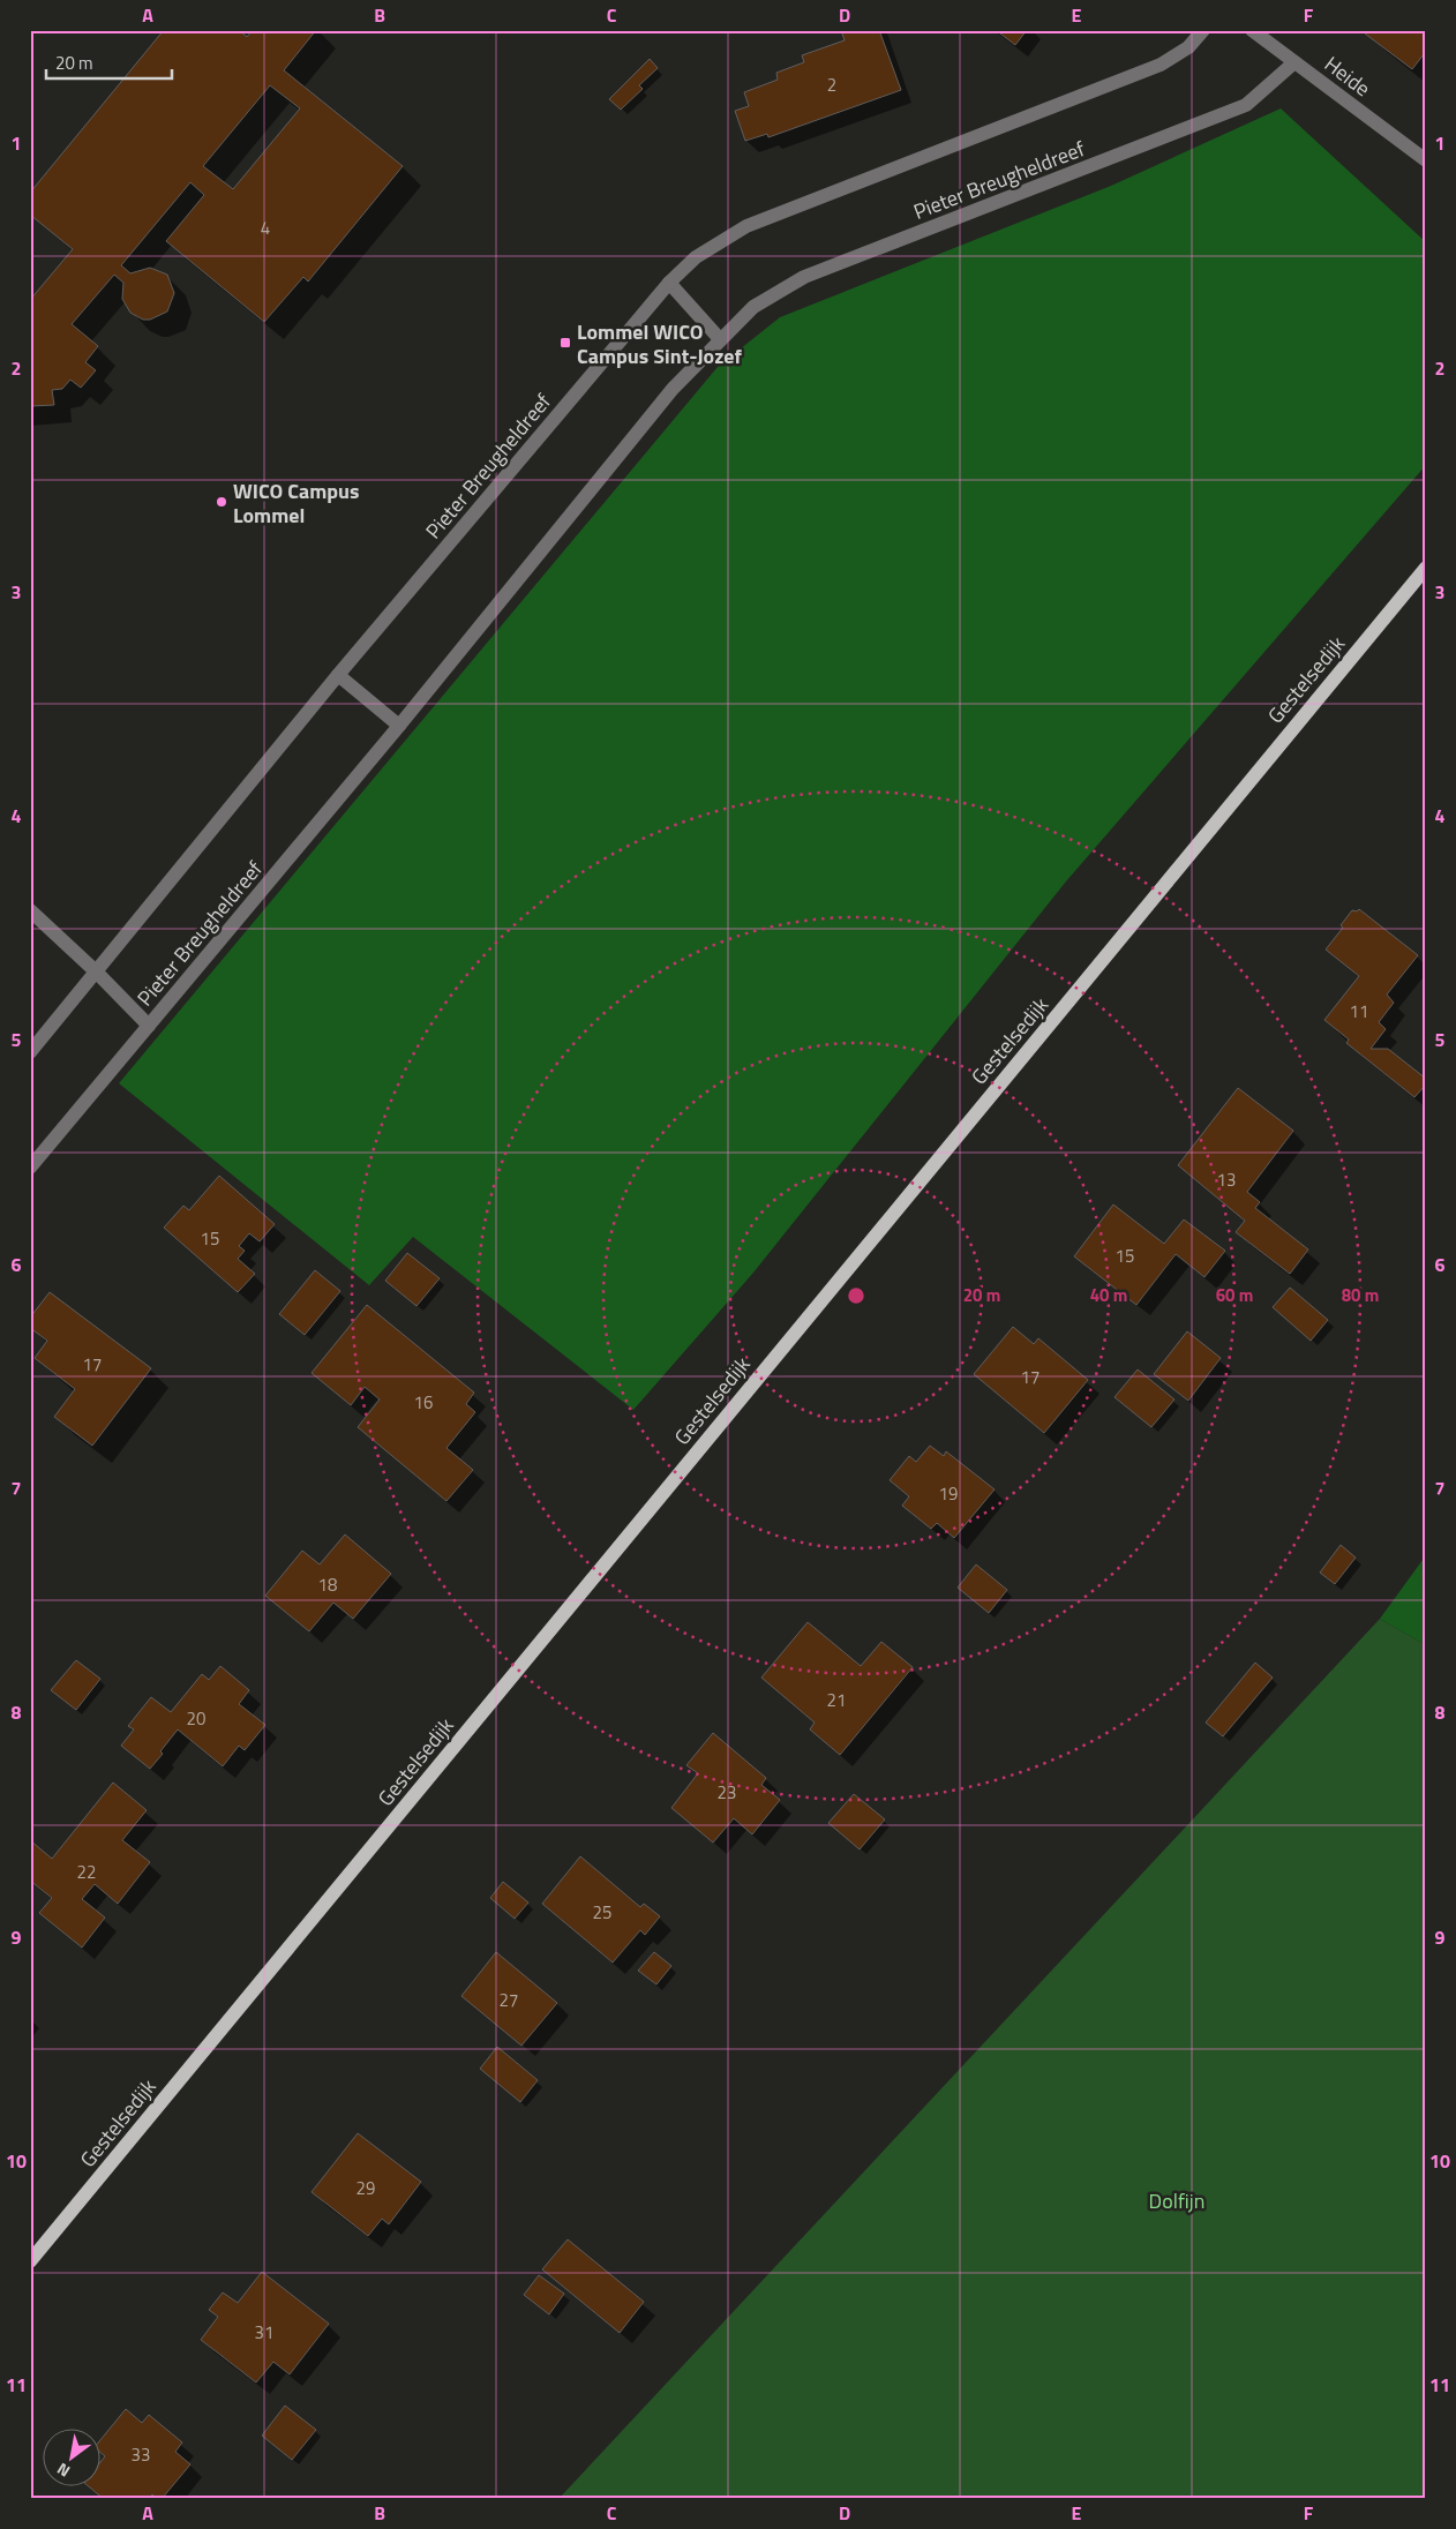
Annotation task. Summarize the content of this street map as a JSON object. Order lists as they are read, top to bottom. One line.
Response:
{"streets":{"main road":["Gestelsedijk"],"street":["Heide","Pieter Breugheldreef"]},"crossings":[["Heide","Pieter Breugheldreef"]],"parks":["Dolfijn"],"places":{"transit":["Lommel WICO Campus Sint-Jozef"],"other":["WICO Campus Lommel"]},"house_numbers":["2","4","11","13","15","15","17","17","16","19","18","21","20","23","22","25","27","29","31","33"],"scale_bar":"20 m","north":"bottom left","grid":{"columns":["A","B","C","D","E","F"],"rows":["1","2","3","4","5","6","7","8","9","10","11"]},"rings":["20 m","40 m","60 m","80 m"]}
